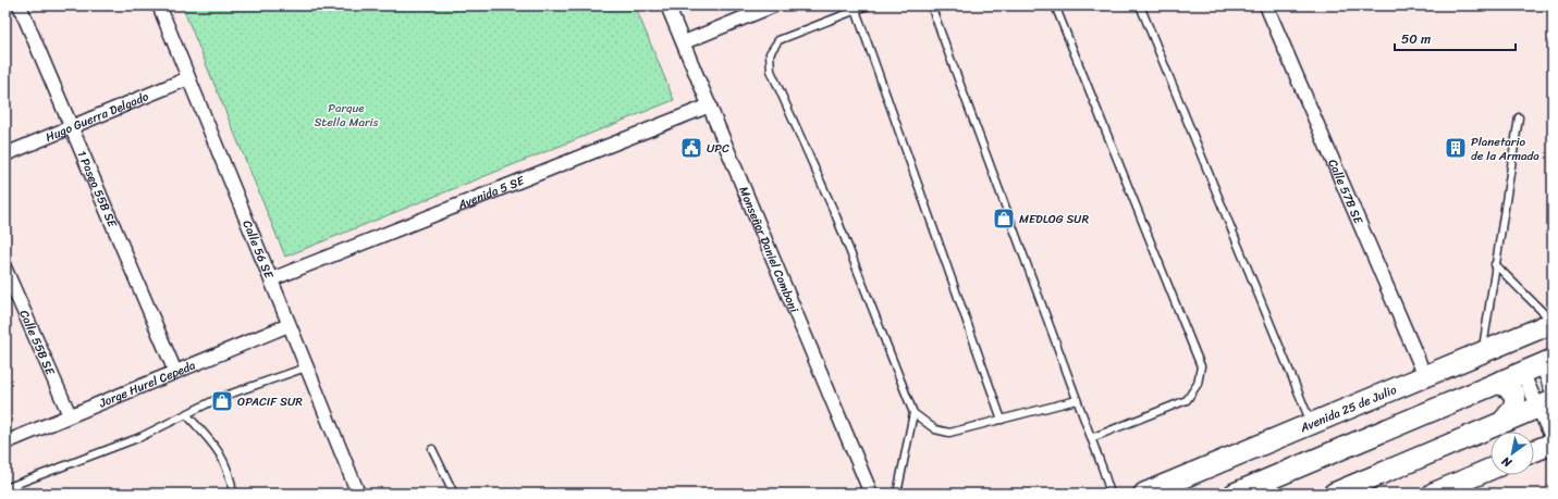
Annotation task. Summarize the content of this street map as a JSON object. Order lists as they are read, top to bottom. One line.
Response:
{"streets":{"main road":["Avenida 25 de Julio"],"street":["Hugo Guerra Delgado","1 Paseo 55B SE","Calle 57B SE","Avenida 5 SE","Calle 56 SE","Monseñor Daniel Comboni","Calle 55B SE","Jorge Hurel Cepeda"]},"crossings":[["Hugo Guerra Delgado","1 Paseo 55B SE"],["Hugo Guerra Delgado","Calle 56 SE"],["1 Paseo 55B SE","Jorge Hurel Cepeda"],["Calle 57B SE","Avenida 25 de Julio"],["Avenida 5 SE","Calle 56 SE"],["Avenida 5 SE","Monseñor Daniel Comboni"],["Calle 56 SE","Jorge Hurel Cepeda"],["Calle 55B SE","Jorge Hurel Cepeda"]],"parks":["Parque Stella Maris"],"places":{"public building":["UPC"],"building":["Planetario de la Armada"],"shop":["MEDLOG SUR","OPACIF SUR"]},"scale_bar":"50 m","north":"bottom left"}
